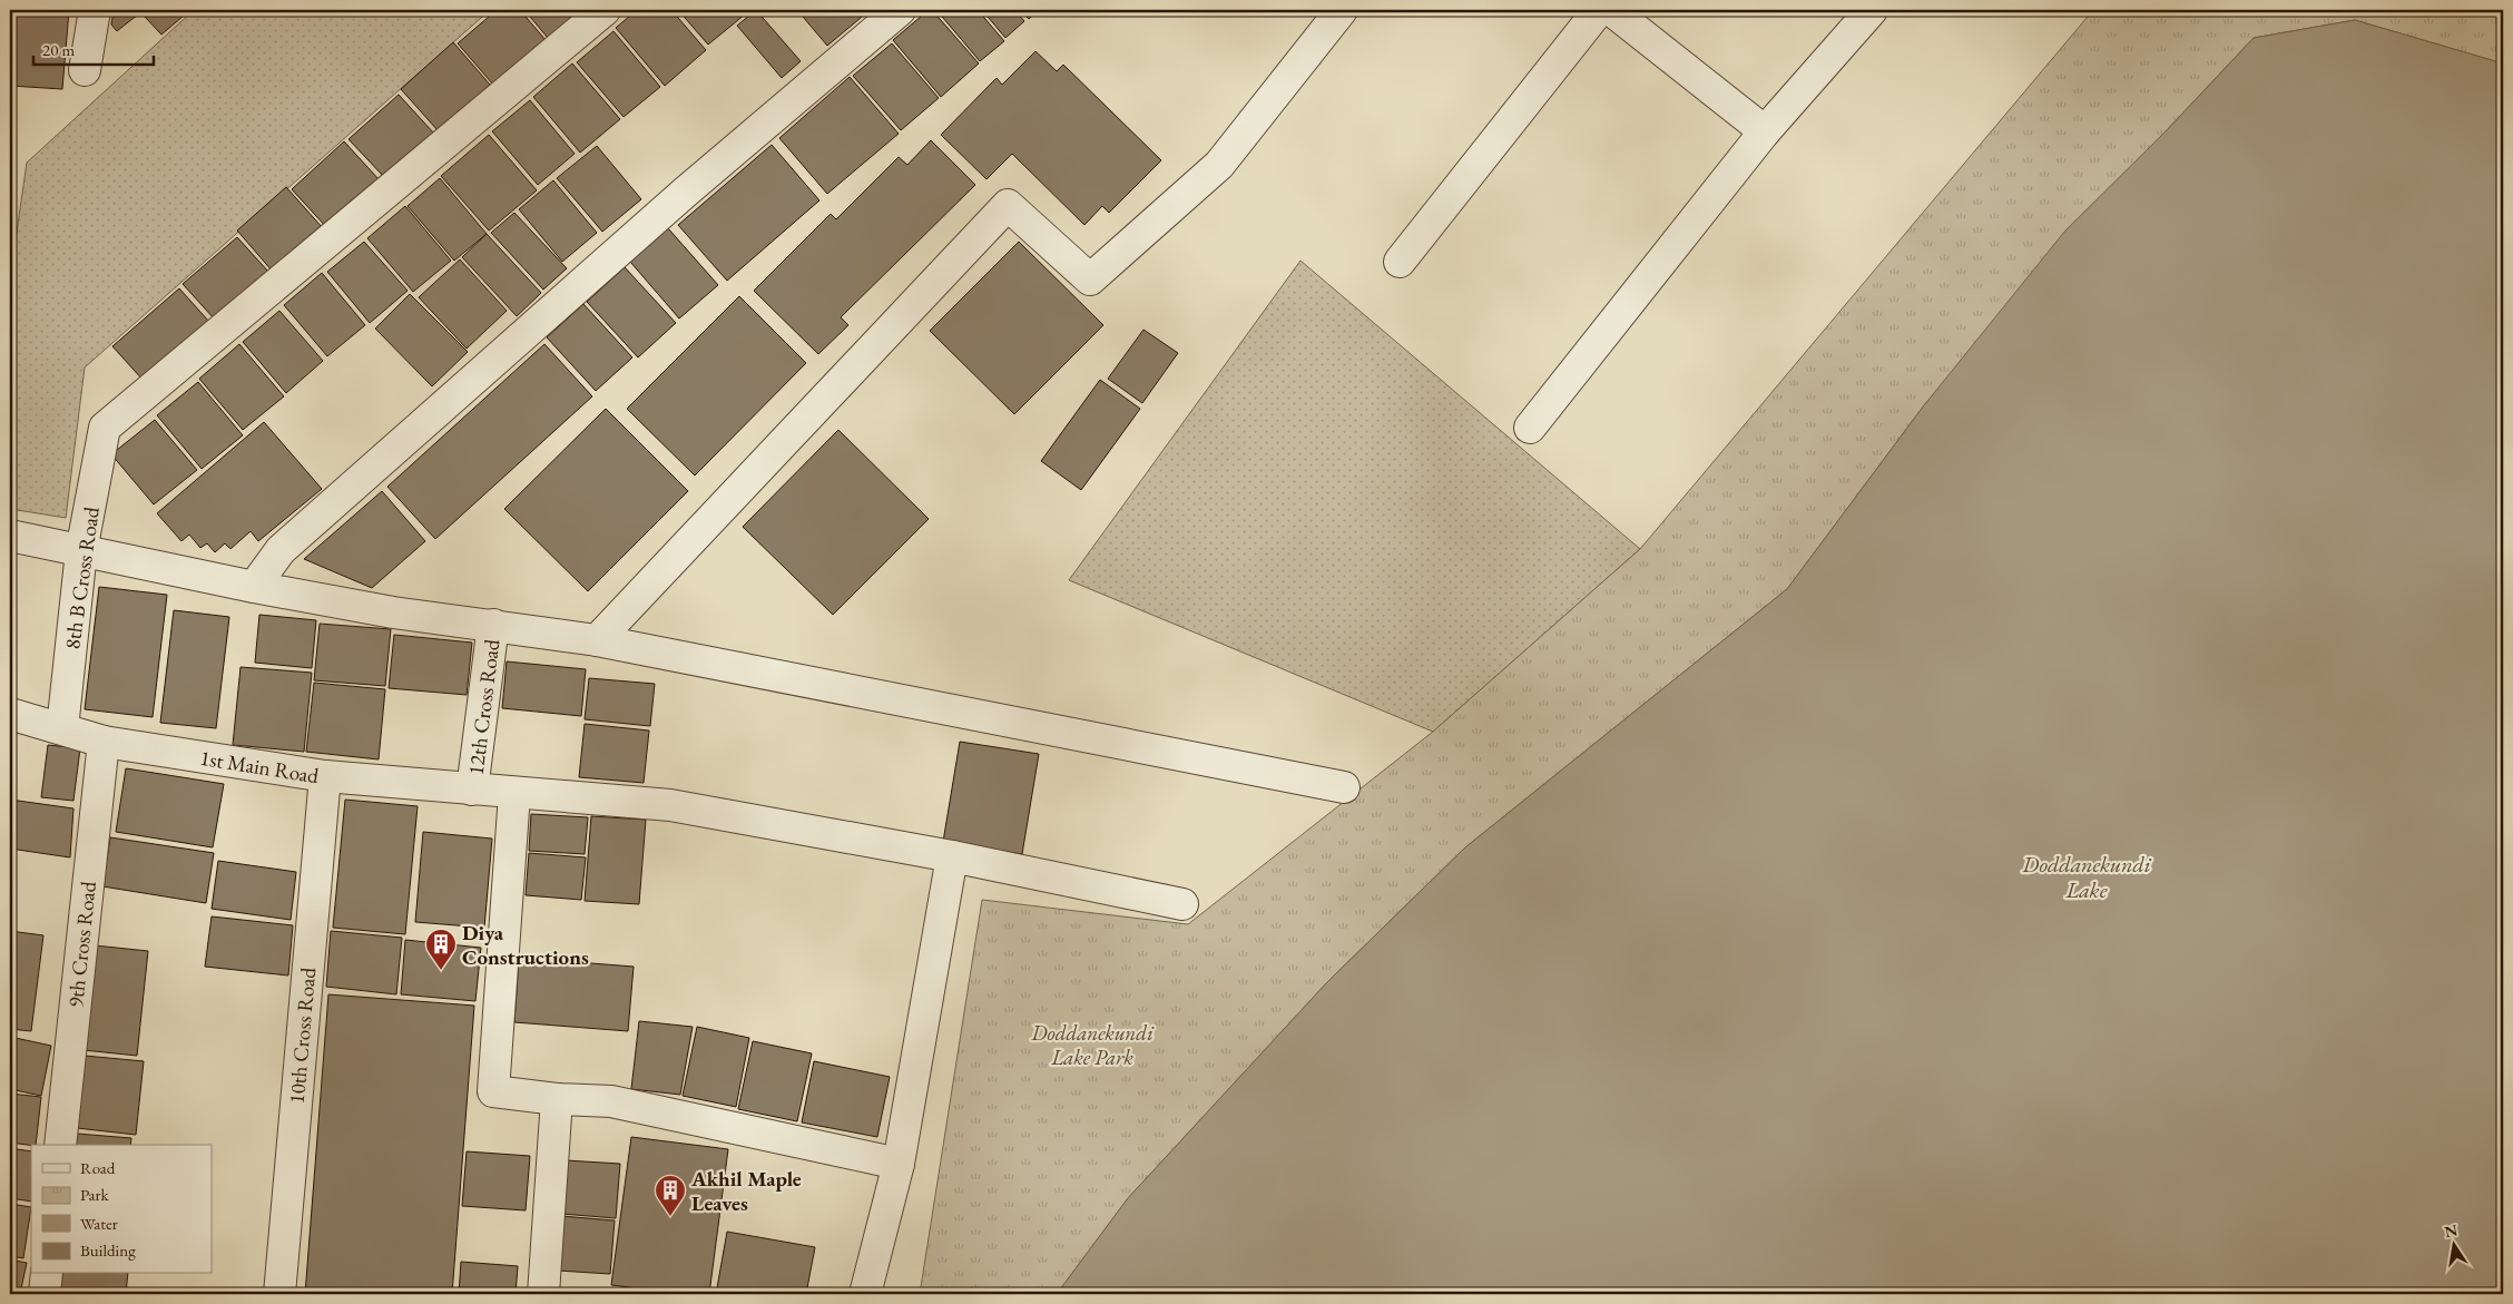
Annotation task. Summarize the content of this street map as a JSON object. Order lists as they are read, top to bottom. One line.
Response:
{"streets":{"street":["8th B Cross Road","12th Cross Road","1st Main Road","9th Cross Road","10th Cross Road"]},"crossings":[["8th B Cross Road","1st Main Road"],["12th Cross Road","1st Main Road"],["1st Main Road","9th Cross Road"],["1st Main Road","10th Cross Road"]],"water":["Doddanekundi Lake"],"parks":["Doddanekundi Lake Park"],"places":{"building":["Diya Constructions","Akhil Maple Leaves"]},"legend":["Road","Park","Water","Building"],"scale_bar":"20 m","north":"top"}
